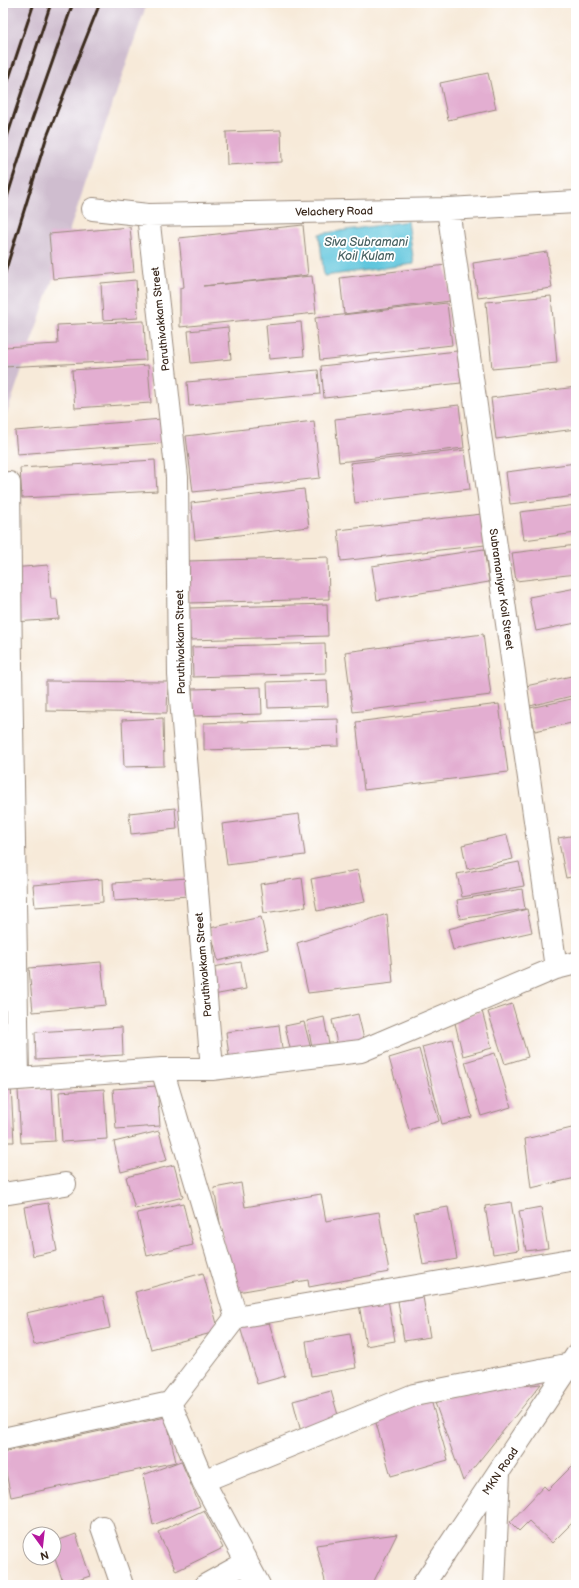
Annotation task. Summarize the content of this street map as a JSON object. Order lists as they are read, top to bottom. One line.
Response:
{"streets":{"street":["Velachery Road","Paruthivakkam Street","Subramaniyar Koil Street","MKN Road"]},"crossings":[["Velachery Road","Paruthivakkam Street"],["Velachery Road","Subramaniyar Koil Street"]],"water":["Siva Subramani Koil Kulam"],"north":"bottom"}
